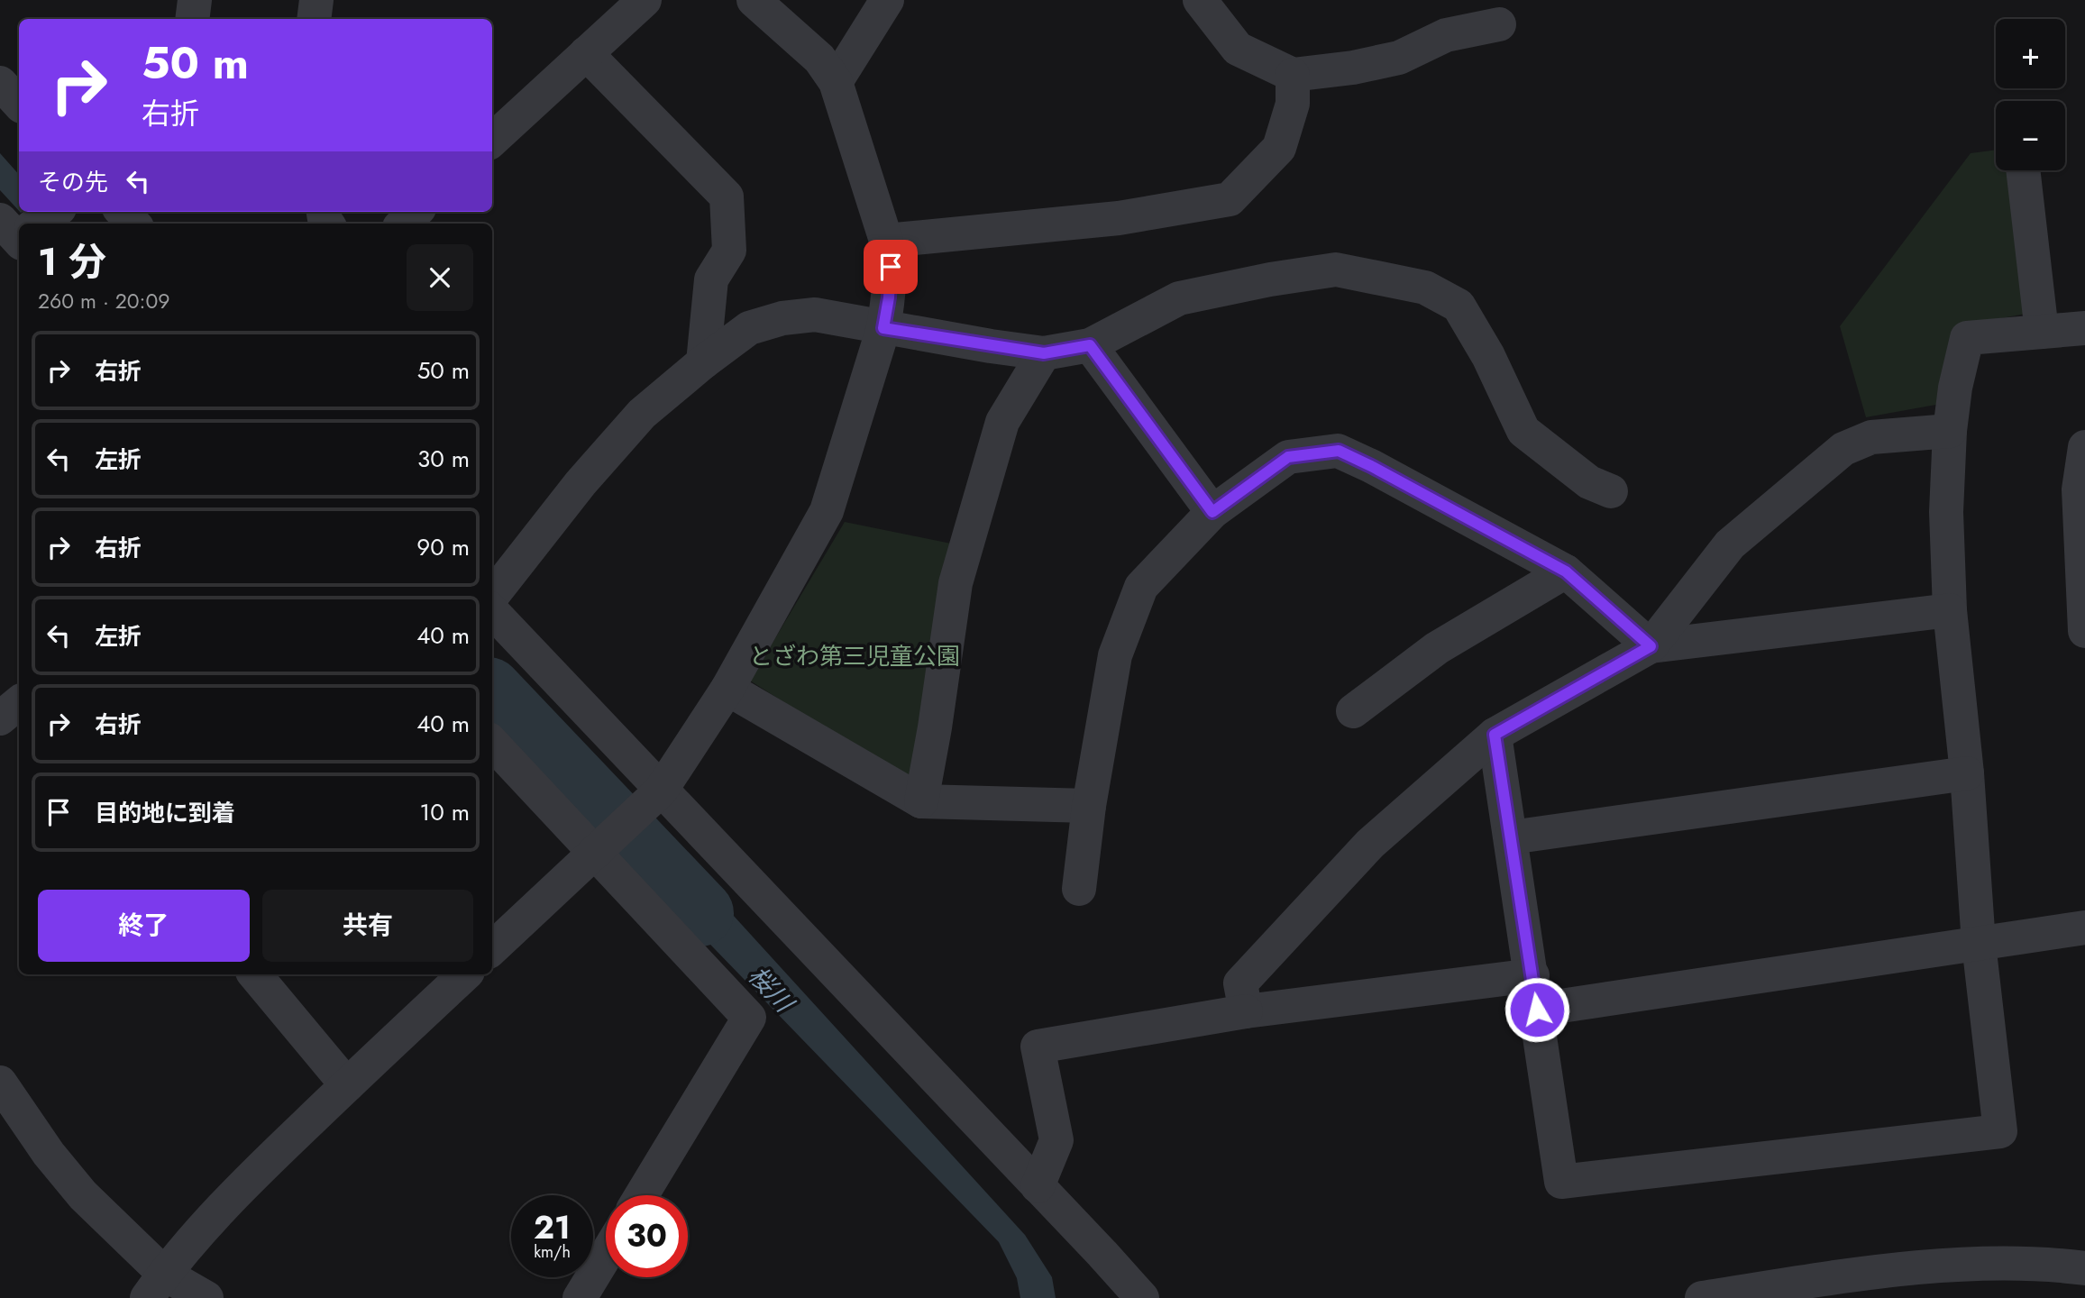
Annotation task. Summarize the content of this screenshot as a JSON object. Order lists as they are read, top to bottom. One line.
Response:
{"water":["桜川"],"parks":["とざわ第三児童公園"],"page":{"map_buttons":["+","−"],"turn":["50 m","右折"],"then":"その先","heading":["1 分","260 m · 20:09"],"list":[{"name":"右折","value":"50 m"},{"name":"左折","value":"30 m"},{"name":"右折","value":"90 m"},{"name":"左折","value":"40 m"},{"name":"右折","value":"40 m"},{"name":"目的地に到着","value":"10 m"}],"buttons":["終了","共有"],"speed":"21 km/h","limit":"30"}}
